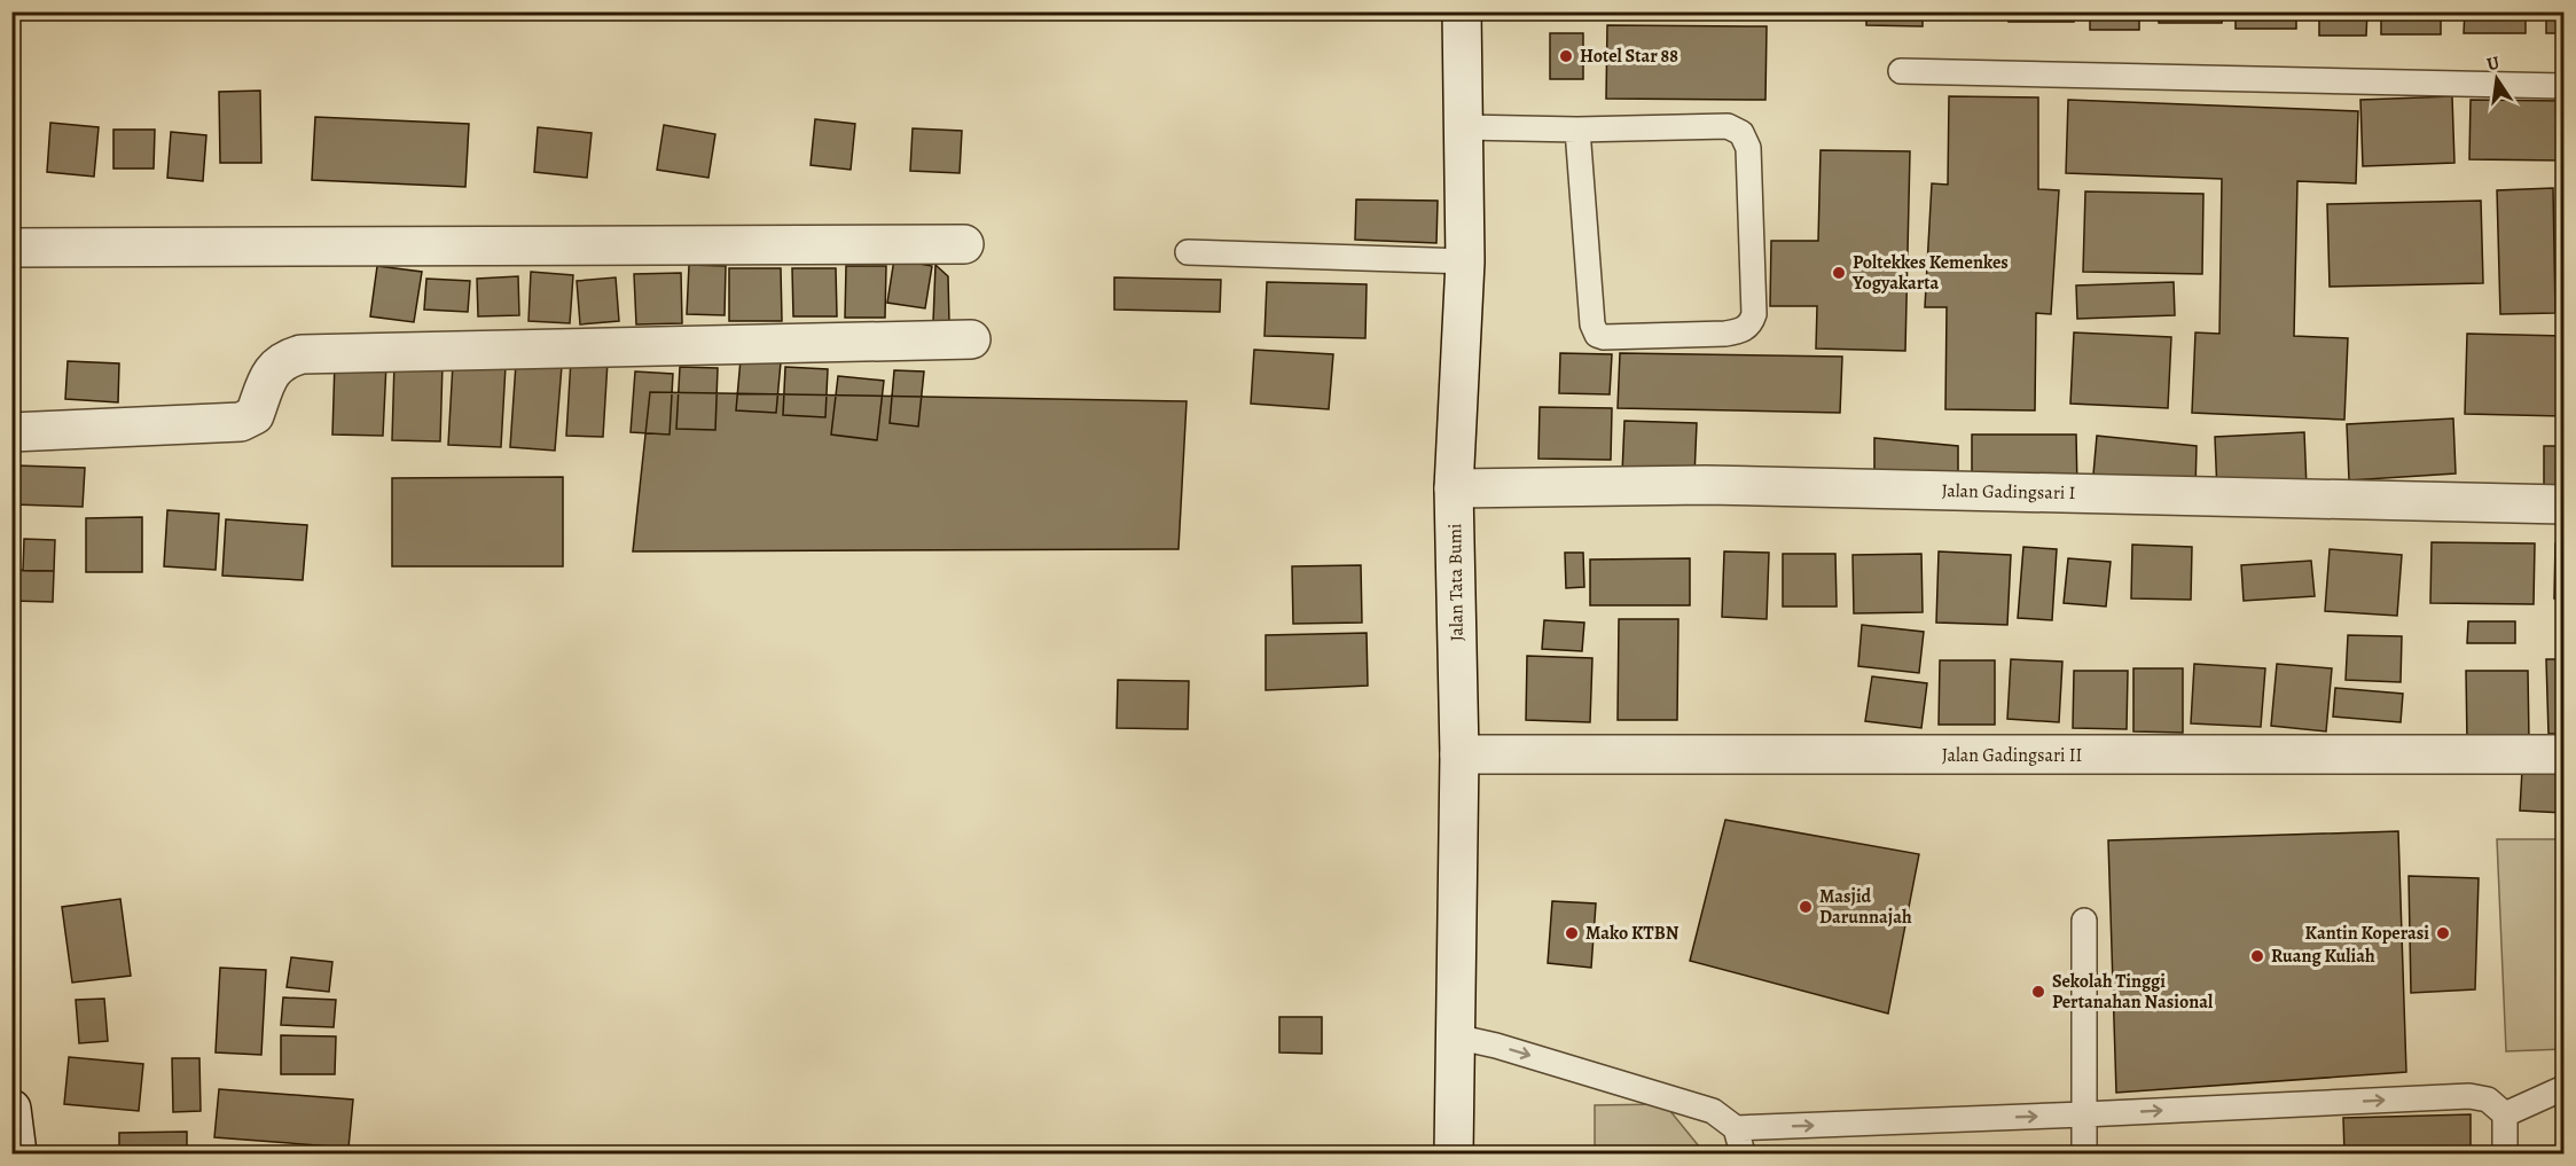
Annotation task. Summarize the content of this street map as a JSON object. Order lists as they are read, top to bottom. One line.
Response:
{"streets":{"street":["Jalan Gadingsari I","Jalan Tata Bumi","Jalan Gadingsari II"]},"crossings":[["Jalan Gadingsari I","Jalan Tata Bumi"],["Jalan Tata Bumi","Jalan Gadingsari II"]],"places":["Hotel Star 88","Poltekkes Kemenkes Yogyakarta","Masjid Darunnajah","Mako KTBN","Kantin Koperasi","Ruang Kuliah","Sekolah Tinggi Pertanahan Nasional"],"north":"top"}
